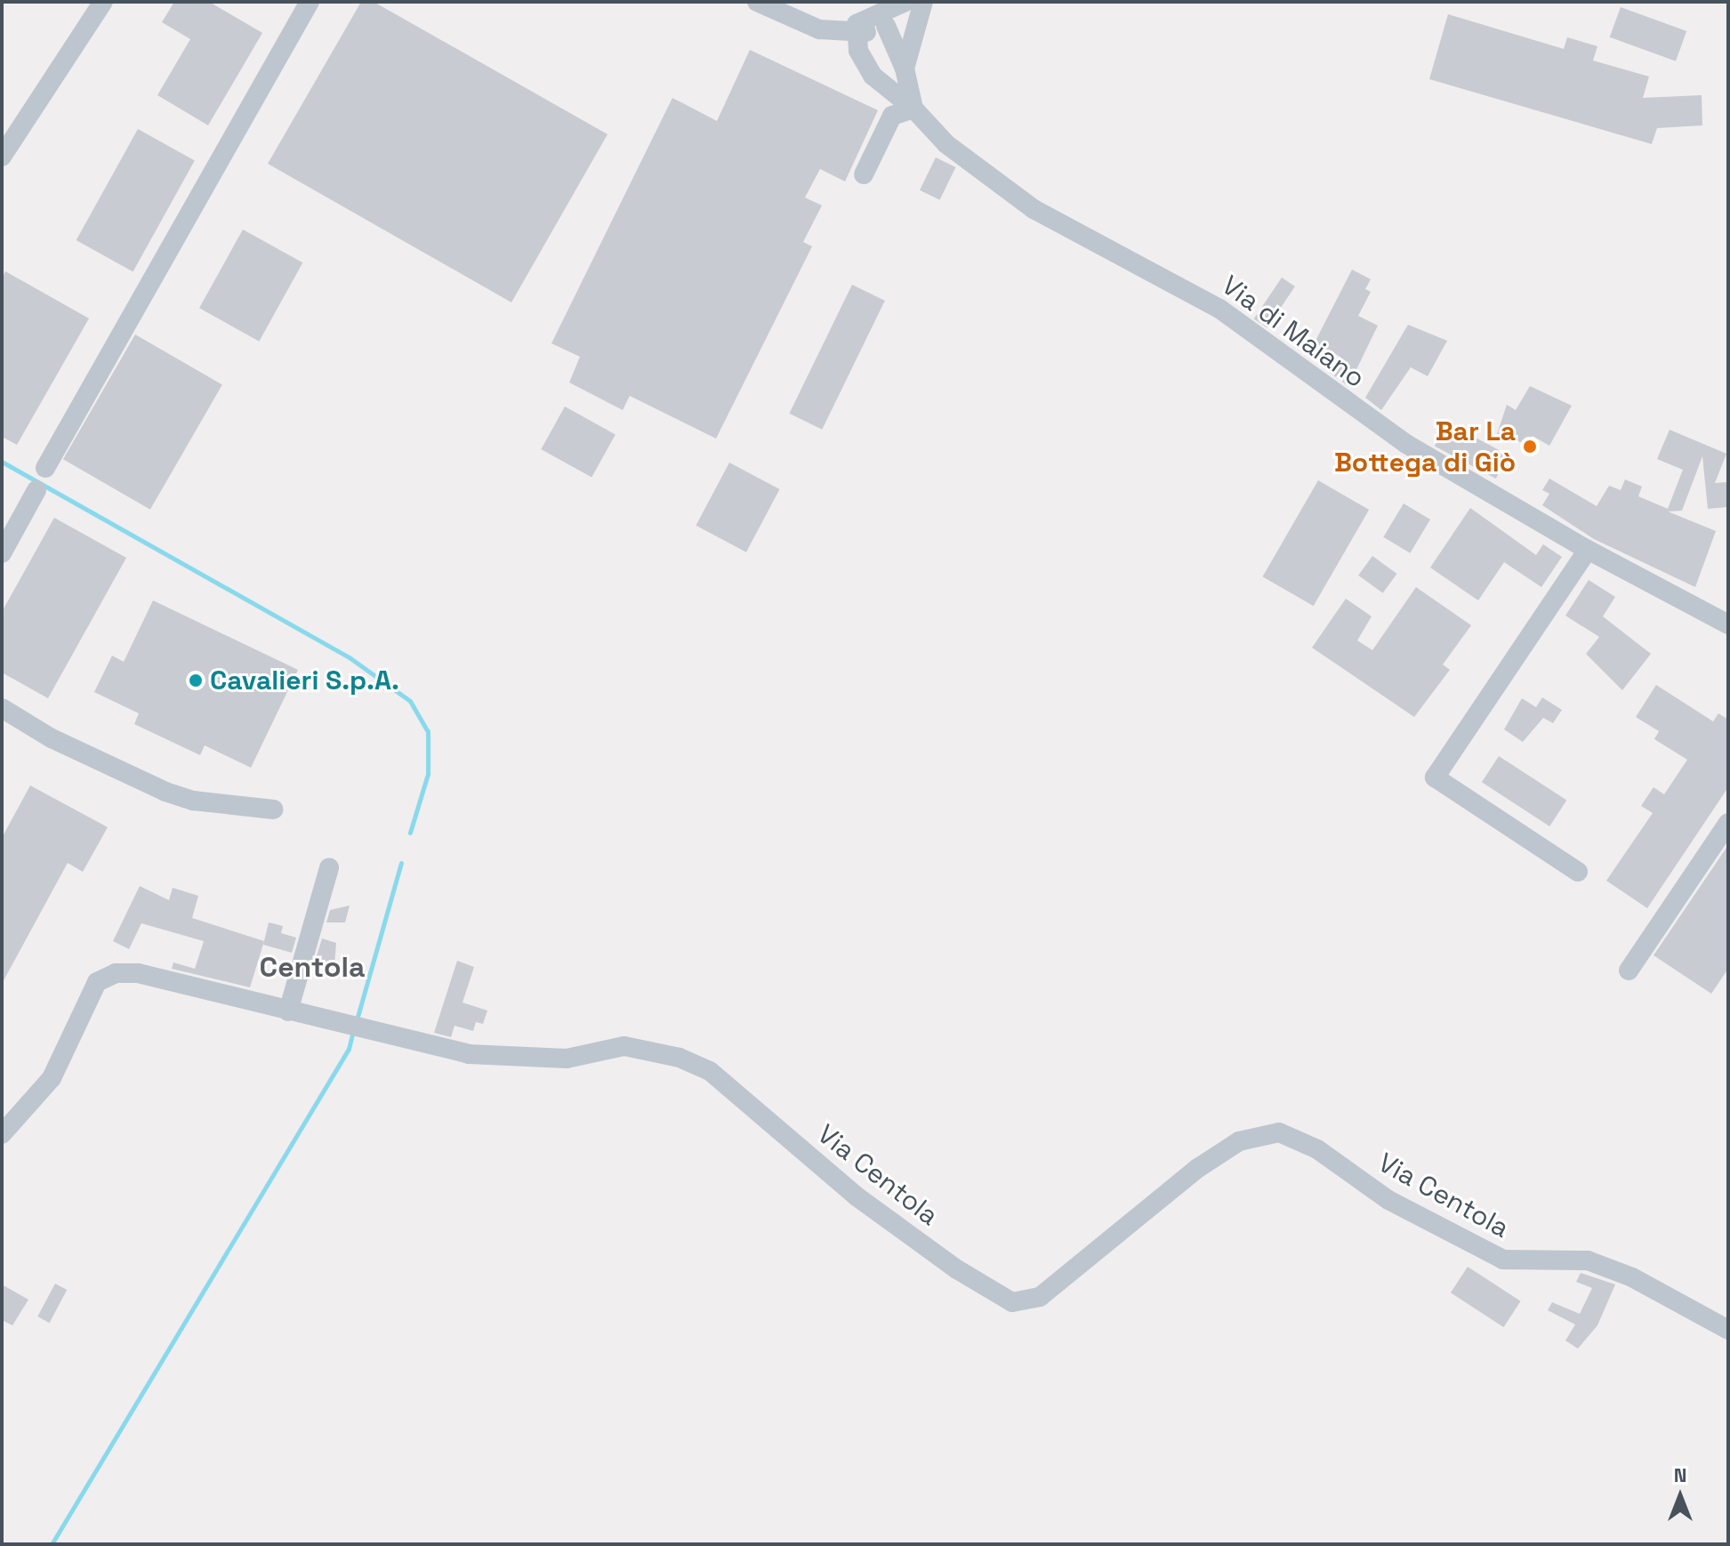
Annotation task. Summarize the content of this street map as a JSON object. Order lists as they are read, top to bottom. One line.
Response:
{"streets":{"street":["Via di Maiano","Via Centola"]},"districts":["Centola"],"places":["Bar La Bottega di Giò","Cavalieri S.p.A."],"north":"top"}
